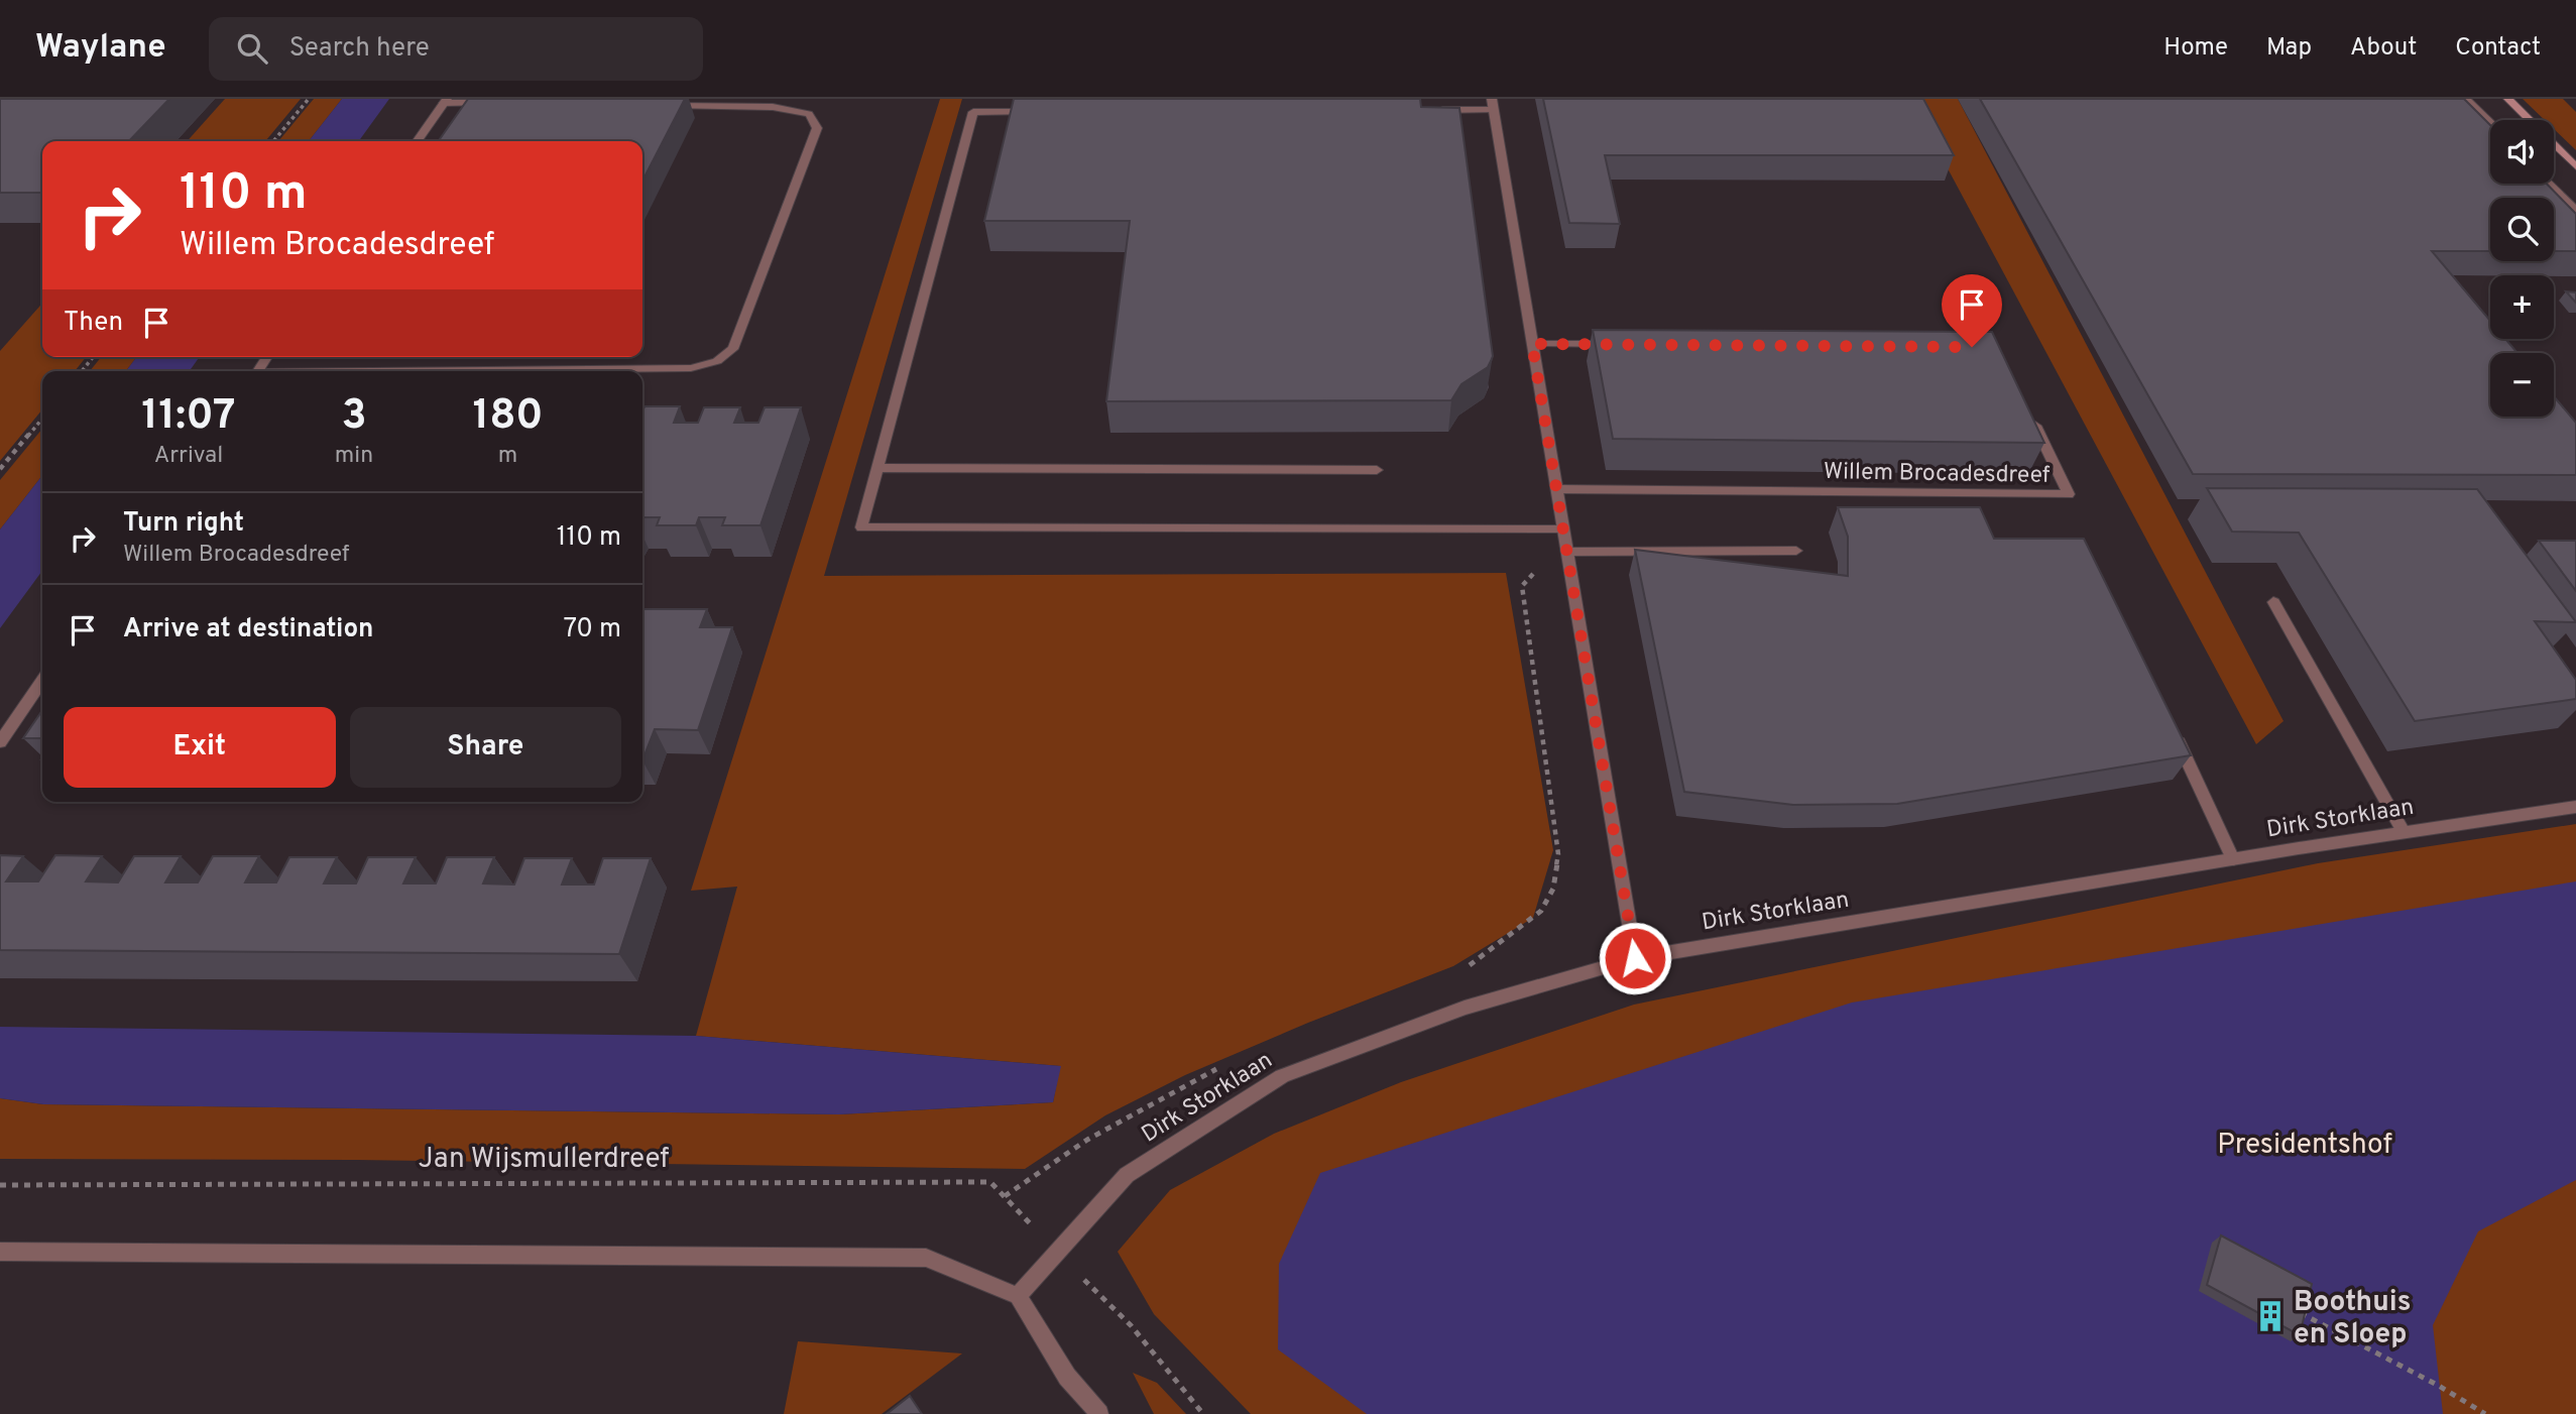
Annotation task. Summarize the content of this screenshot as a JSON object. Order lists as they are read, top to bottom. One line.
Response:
{"streets":{"street":["Willem Brocadesdreef","Dirk Storklaan"],"path":["Jan Wijsmullerdreef"]},"crossings":[["Dirk Storklaan","Jan Wijsmullerdreef"]],"parks":["Presidentshof"],"places":{"building":["Boothuis en Sloep"]},"page":{"header":"Waylane","search":"Search here","nav":["Home","Map","About","Contact"],"map_buttons":["+","−"],"turn":["110 m","Willem Brocadesdreef"],"then":"Then","eta":["11:07","Arrival","3","min","180","m"],"list":[{"name":"Turn right","note":"Willem Brocadesdreef","value":"110 m"},{"name":"Arrive at destination","value":"70 m"}],"buttons":["Exit","Share"]}}
